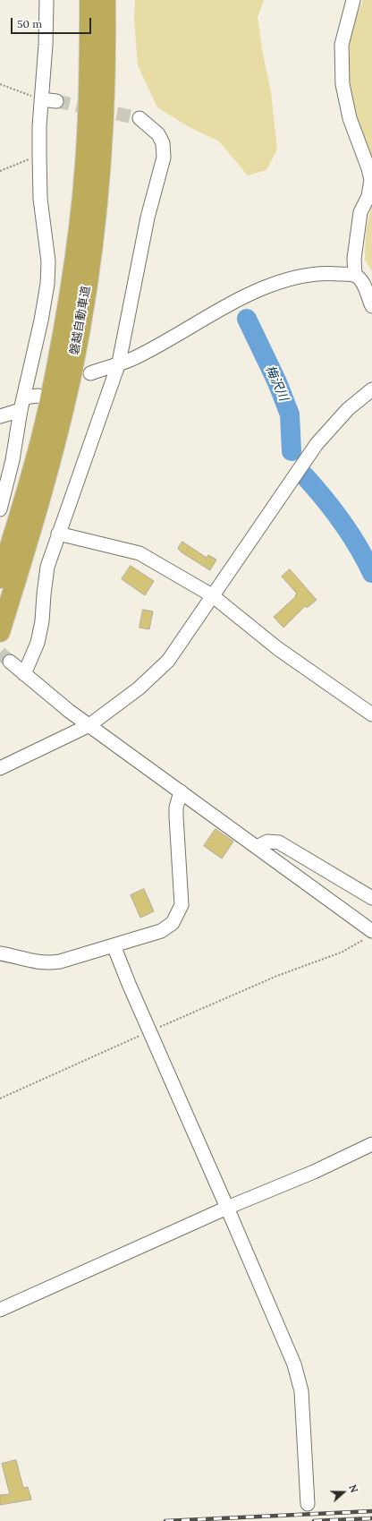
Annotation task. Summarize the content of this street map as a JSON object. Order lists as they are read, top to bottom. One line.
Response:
{"streets":{"highway":["磐越自動車道"]},"water":["梅沢川"],"scale_bar":"50 m","north":"right"}
